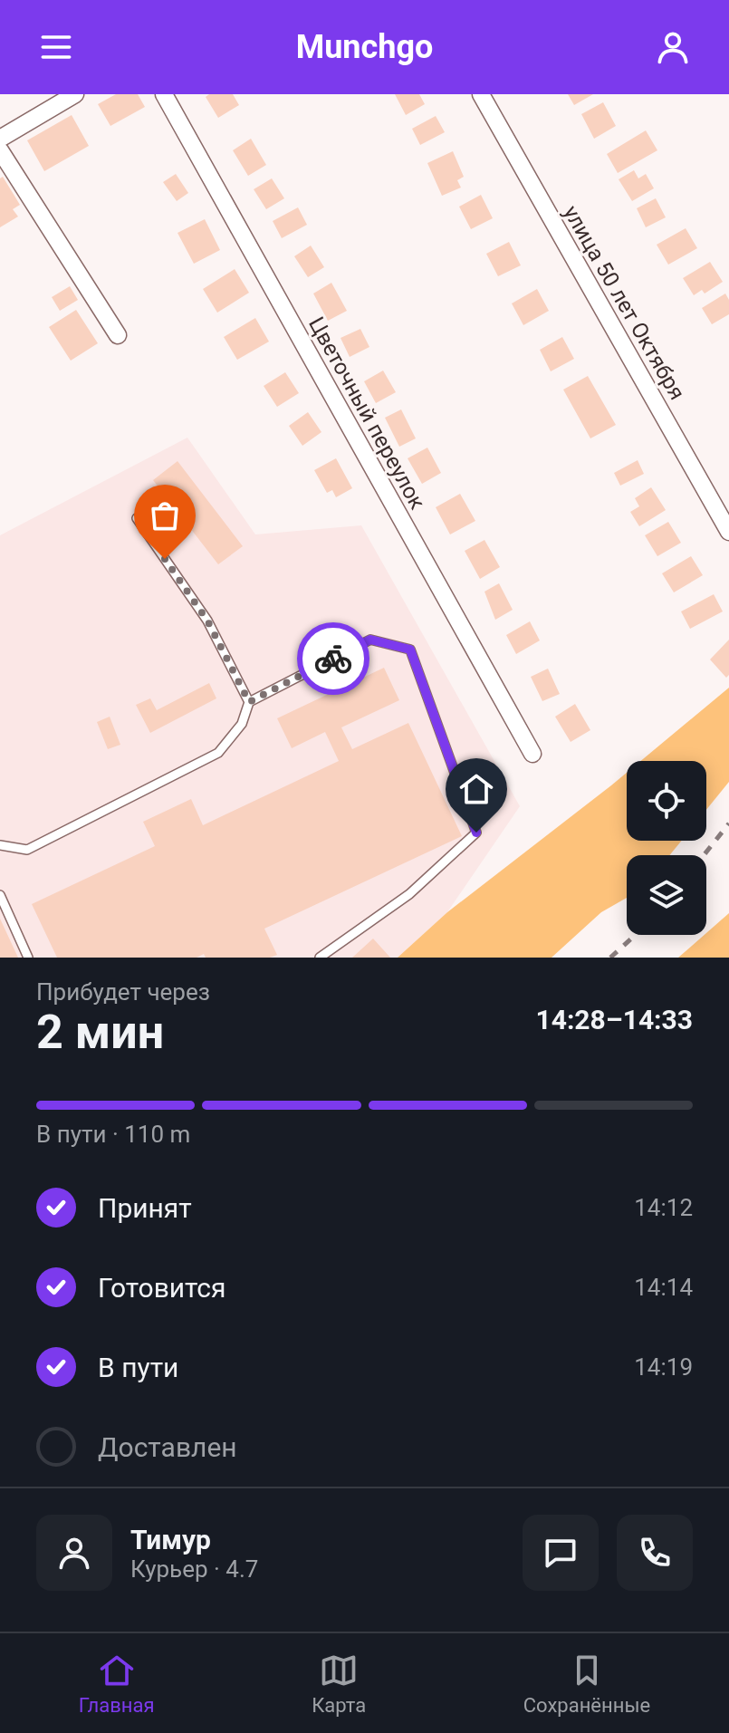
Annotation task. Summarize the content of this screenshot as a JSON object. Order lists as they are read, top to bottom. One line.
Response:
{"streets":{"street":["улица 50 лет Октября","Цветочный переулок"]},"page":{"header":"Munchgo","heading":["2 мин","Прибудет через","14:28–14:33"],"panel":["Тимур","Курьер · 4.7"],"bar":"В пути · 110 m","list":[["Принят","14:12"],["Готовится","14:14"],["В пути","14:19"],"Доставлен"],"tabs":["Главная","Карта","Сохранённые"]}}
